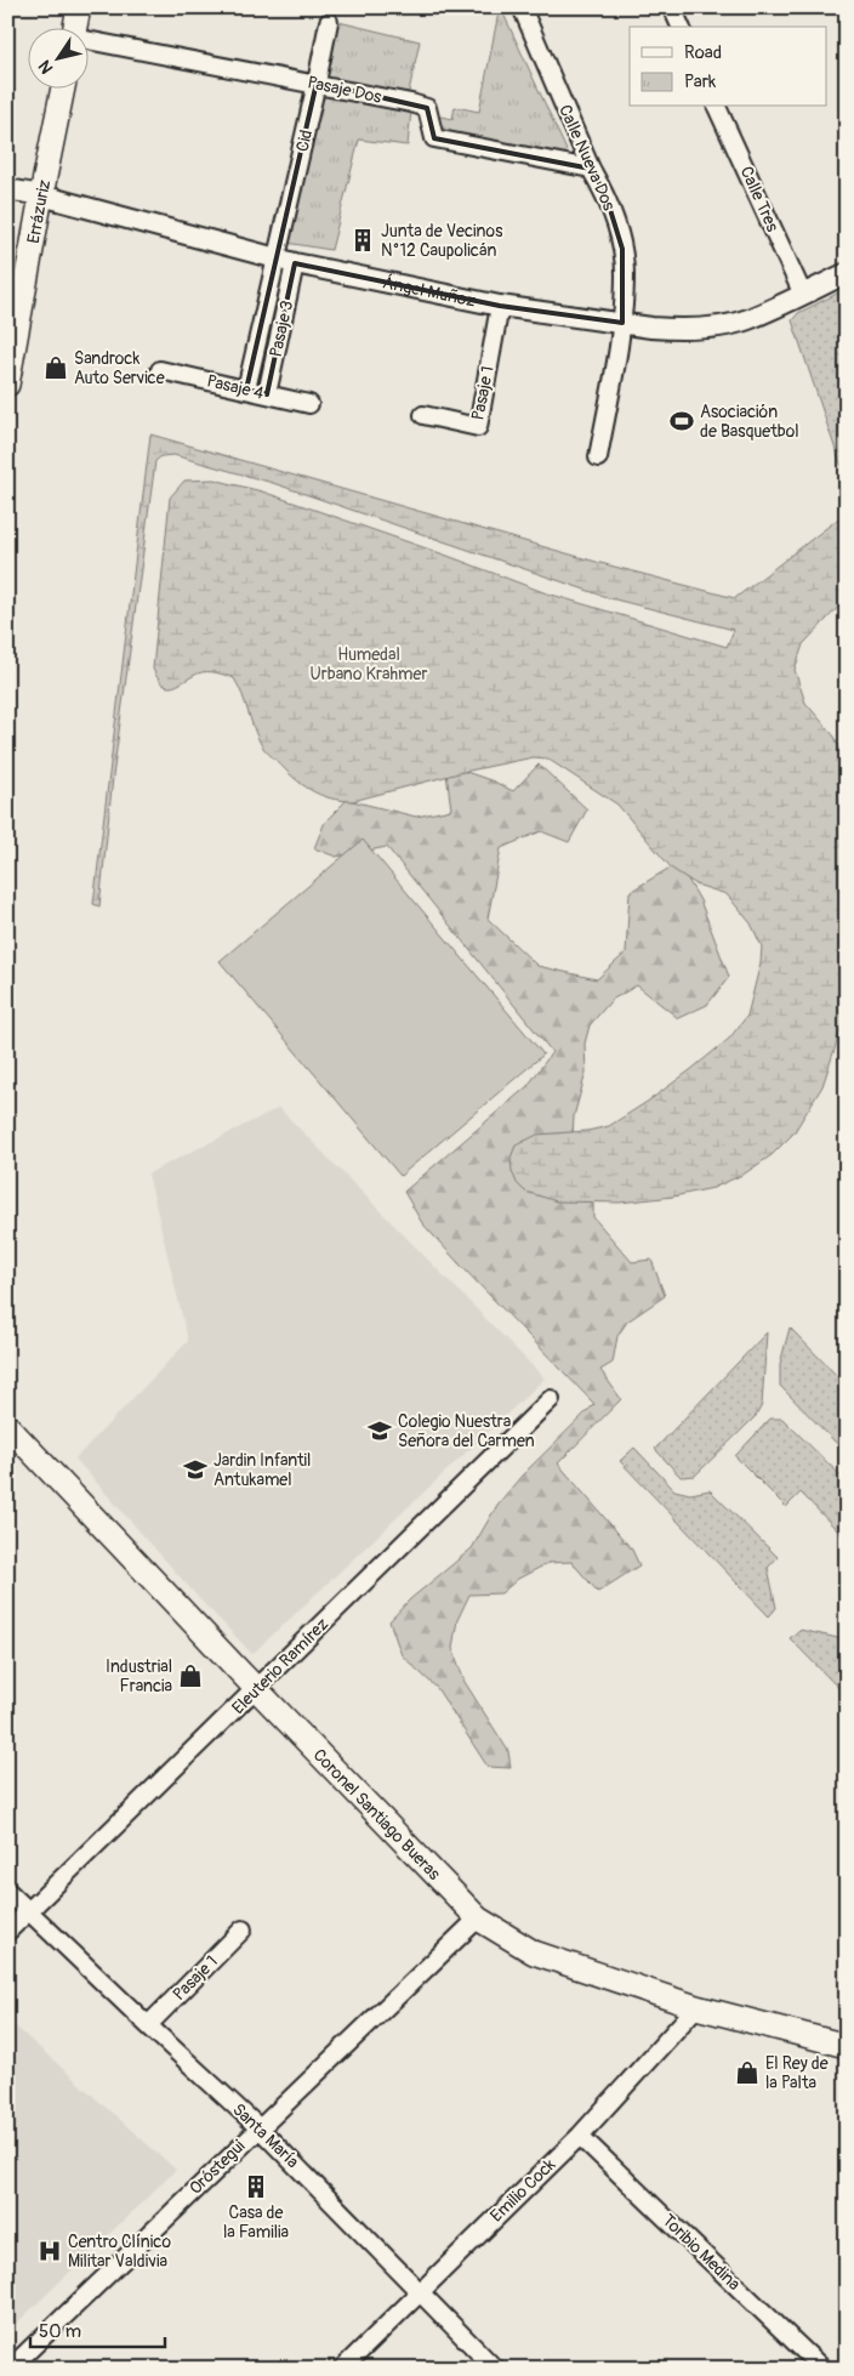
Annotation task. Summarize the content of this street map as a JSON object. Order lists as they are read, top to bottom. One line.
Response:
{"streets":{"main road":["Errázuriz","Coronel Santiago Bueras"],"street":["Pasaje Dos","Cid","Calle Nueva Dos","Calle Tres","Ángel Muñoz","Pasaje 3","Pasaje 4","Pasaje 1","Eleuterio Ramírez","Santa María","Oróstegui","Emilio Cock","Toribio Medina"]},"crossings":[["Pasaje Dos","Cid"],["Pasaje Dos","Calle Nueva Dos"],["Cid","Ángel Muñoz"],["Cid","Pasaje 3"],["Calle Nueva Dos","Ángel Muñoz"],["Calle Tres","Ángel Muñoz"],["Errázuriz","Ángel Muñoz"],["Ángel Muñoz","Pasaje 3"],["Ángel Muñoz","Pasaje 1"],["Pasaje 3","Pasaje 4"],["Pasaje 1","Santa María"],["Eleuterio Ramírez","Coronel Santiago Bueras"],["Eleuterio Ramírez","Santa María"],["Coronel Santiago Bueras","Oróstegui"],["Coronel Santiago Bueras","Emilio Cock"],["Santa María","Oróstegui"],["Santa María","Emilio Cock"],["Emilio Cock","Toribio Medina"]],"parks":["Humedal Urbano Krahmer"],"places":{"building":["Junta de Vecinos N°12 Caupolicán","Casa de la Familia"],"shop":["Sandrock Auto Service","Industrial Francia","El Rey de la Palta"],"sports":["Asociación de Basquetbol"],"school or university":["Colegio Nuestra Señora del Carmen","Jardin Infantil Antukamel"],"hospital":["Centro Clínico Militar Valdivia"]},"legend":["Road","Park"],"scale_bar":"50 m","north":"bottom left"}
